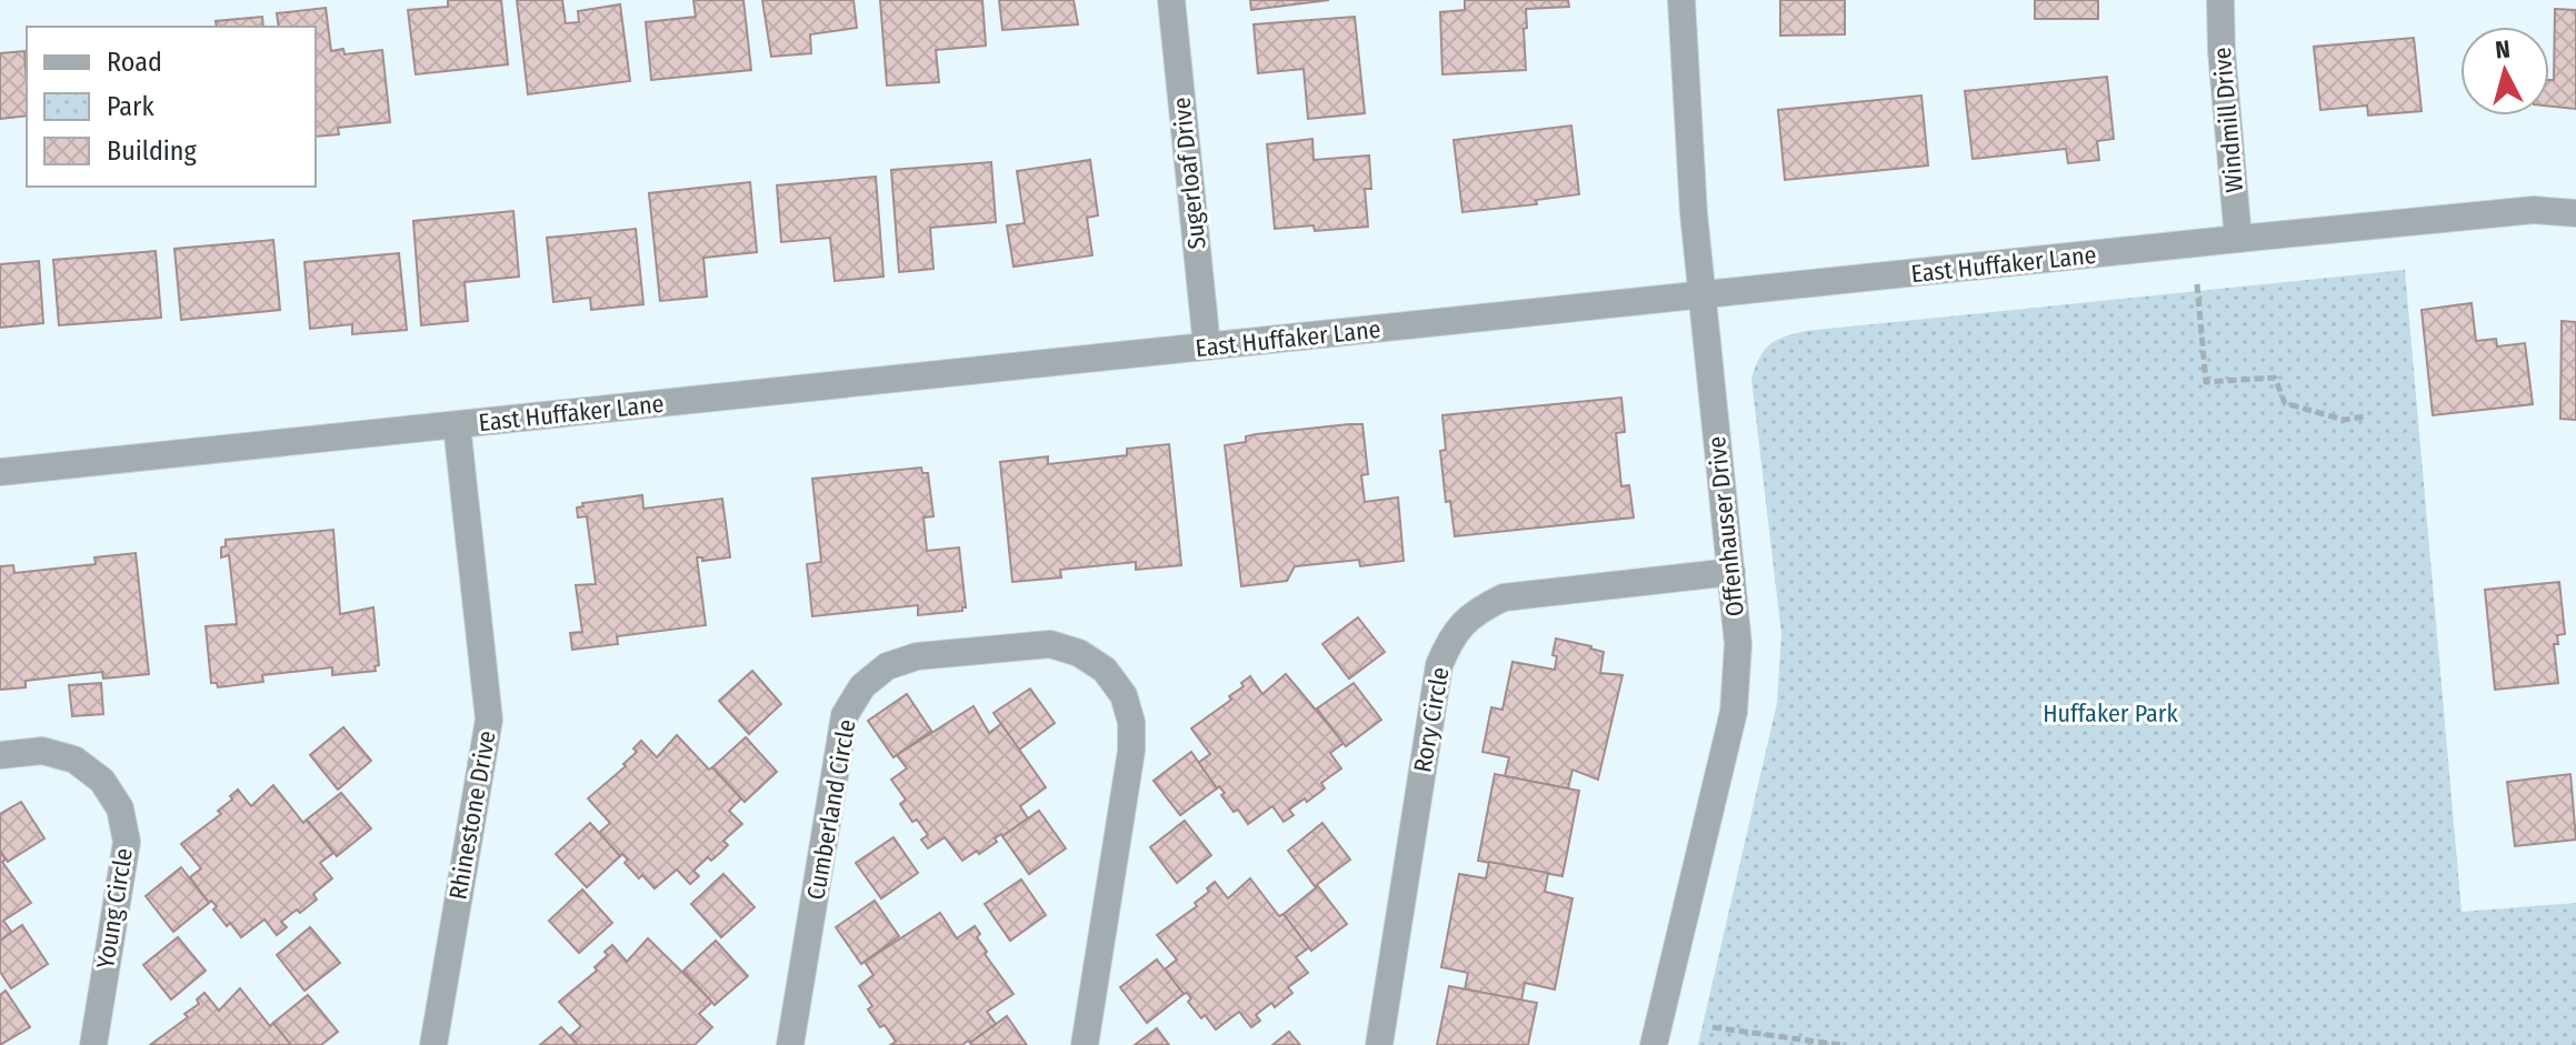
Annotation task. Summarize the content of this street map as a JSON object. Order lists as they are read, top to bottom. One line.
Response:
{"streets":{"street":["Windmill Drive","Sugerloaf Drive","East Huffaker Lane","Offenhauser Drive","Rory Circle","Cumberland Circle","Rhinestone Drive","Young Circle"]},"crossings":[["Windmill Drive","East Huffaker Lane"],["Sugerloaf Drive","East Huffaker Lane"],["East Huffaker Lane","Offenhauser Drive"],["East Huffaker Lane","Rhinestone Drive"],["Offenhauser Drive","Rory Circle"]],"parks":["Huffaker Park"],"legend":["Road","Park","Building"],"north":"top"}
